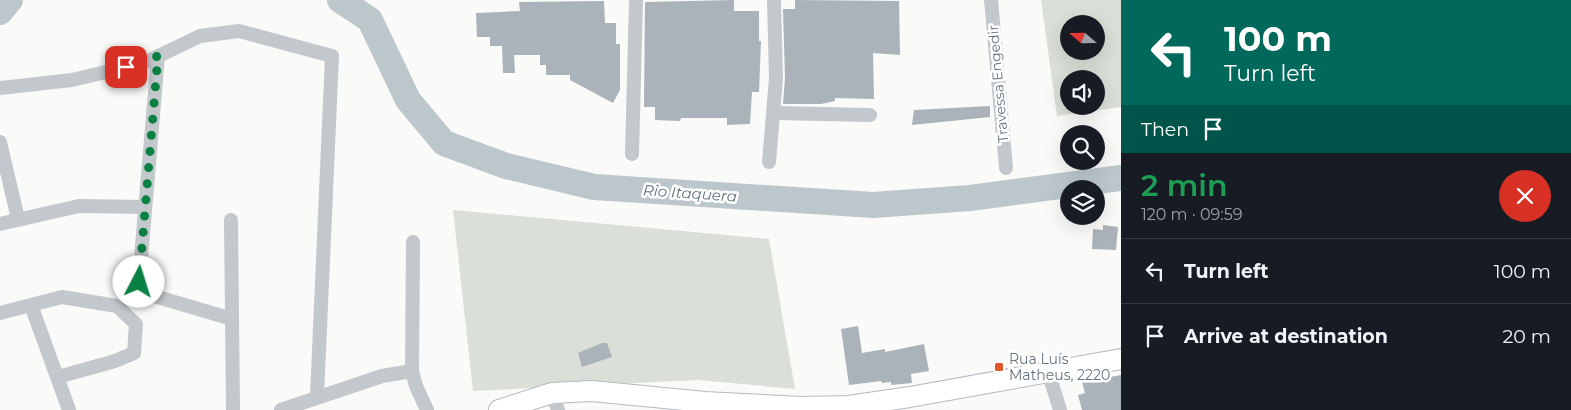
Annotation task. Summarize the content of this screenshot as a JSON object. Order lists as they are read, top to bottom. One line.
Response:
{"streets":{"street":["Travessa Engedir"]},"water":["Rio Itaquera"],"places":{"transit":["Rua Luís Matheus, 2220"]},"north":"left","page":{"turn":["100 m","Turn left"],"then":"Then","heading":["2 min","120 m · 09:59"],"list":[{"name":"Turn left","value":"100 m"},{"name":"Arrive at destination","value":"20 m"}]}}
